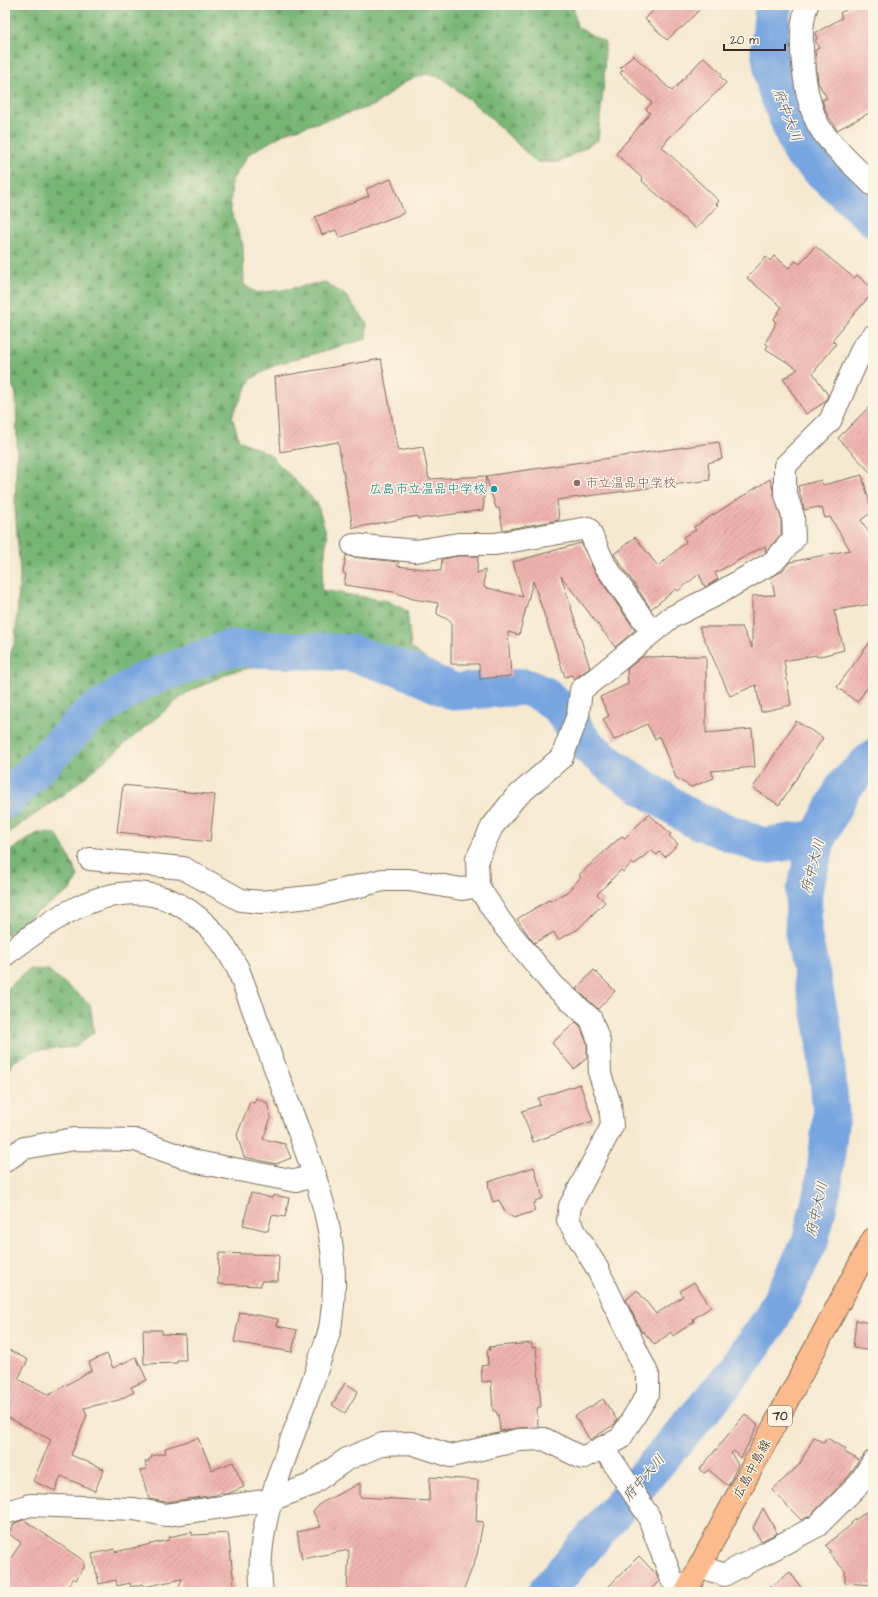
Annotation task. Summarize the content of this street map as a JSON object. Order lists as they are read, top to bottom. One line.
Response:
{"streets":{"main road":["70","広島中島線"]},"water":["府中大川"],"places":["市立温品中学校","広島市立温品中学校"],"scale_bar":"20 m"}
